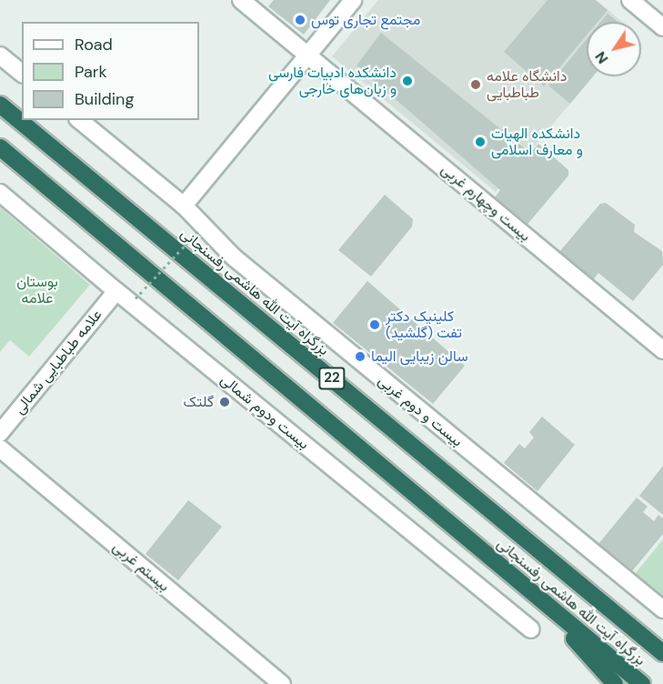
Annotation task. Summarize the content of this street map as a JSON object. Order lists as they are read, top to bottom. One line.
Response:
{"streets":{"highway":["بزرگراه آیت الله هاشمی رفسنجانی","22"],"street":["بیست وچهارم غربی","علامه طباطبایی شمالی","بیست و دوم غربی","بیست ودوم شمالی","بیستم غربی"]},"crossings":[["علامه طباطبایی شمالی","بیست ودوم شمالی"]],"parks":["بوستان علامه"],"places":["مجتمع تجاری توس","دانشکده ادبیات فارسی و زبان‌های خارجی","دانشگاه علامه طباطبایی","دانشکده الهیات و معارف اسلامی","کلینیک دکتر تفت (گلشید)","سالن زیبایی الیما","گلتک"],"legend":["Road","Park","Building"],"north":"bottom left"}
